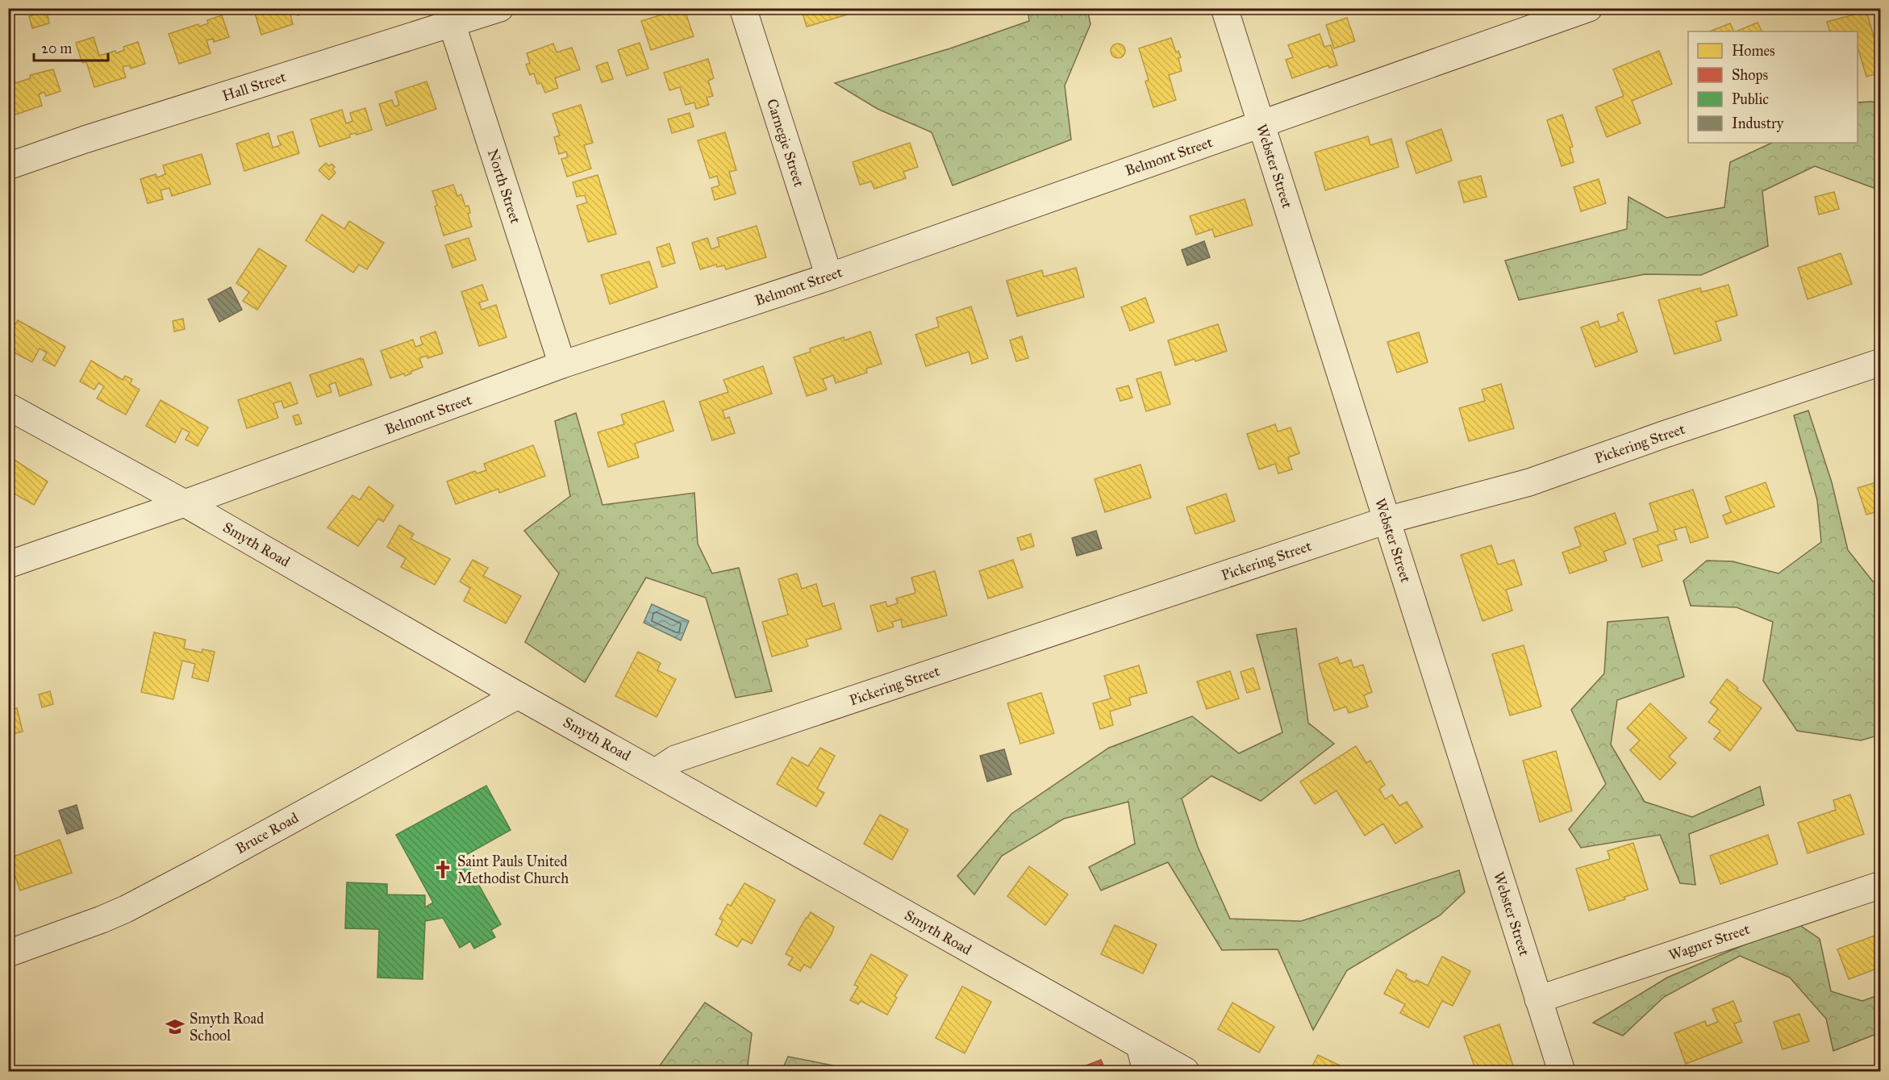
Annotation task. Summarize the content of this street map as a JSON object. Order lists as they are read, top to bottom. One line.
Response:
{"streets":{"street":["Hall Street","Carnegie Street","Belmont Street","Webster Street","North Street","Pickering Street","Smyth Road","Bruce Road","Wagner Street"]},"crossings":[["Hall Street","North Street"],["Carnegie Street","Belmont Street"],["Belmont Street","Webster Street"],["Belmont Street","North Street"],["Belmont Street","Smyth Road"],["Webster Street","Pickering Street"],["Webster Street","Wagner Street"],["Pickering Street","Smyth Road"],["Smyth Road","Bruce Road"]],"places":{"church":["Saint Pauls United Methodist Church"],"school or university":["Smyth Road School"]},"legend":["Homes","Shops","Public","Industry"],"scale_bar":"20 m"}
